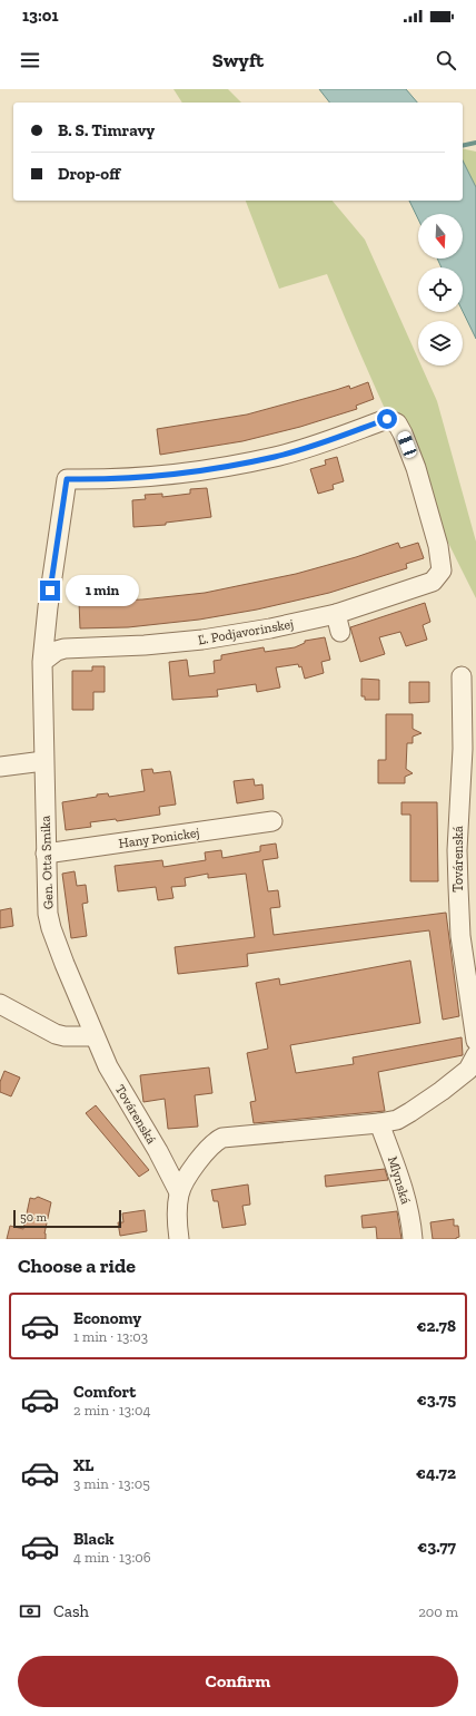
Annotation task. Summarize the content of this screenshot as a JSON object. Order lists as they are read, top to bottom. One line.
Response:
{"streets":{"street":["Ľ. Podjavorinskej","Hany Ponickej","Továrenská","Gen. Otta Smika","Mlynská"]},"crossings":[["Ľ. Podjavorinskej","Gen. Otta Smika"],["Hany Ponickej","Gen. Otta Smika"],["Továrenská","Gen. Otta Smika"]],"scale_bar":"50 m","north":"bottom","page":{"status":"13:01","header":"Swyft","banner":["B. S. Timravy","Drop-off"],"bubble":"1 min","scale":"50 m","heading":"Choose a ride","list":[{"name":"Economy","note":"1 min · 13:03","value":"€2.78"},{"name":"Comfort","note":"2 min · 13:04","value":"€3.75"},{"name":"XL","note":"3 min · 13:05","value":"€4.72"},{"name":"Black","note":"4 min · 13:06","value":"€3.77"}],"pay":["Cash","200 m"],"buttons":"Confirm"}}
